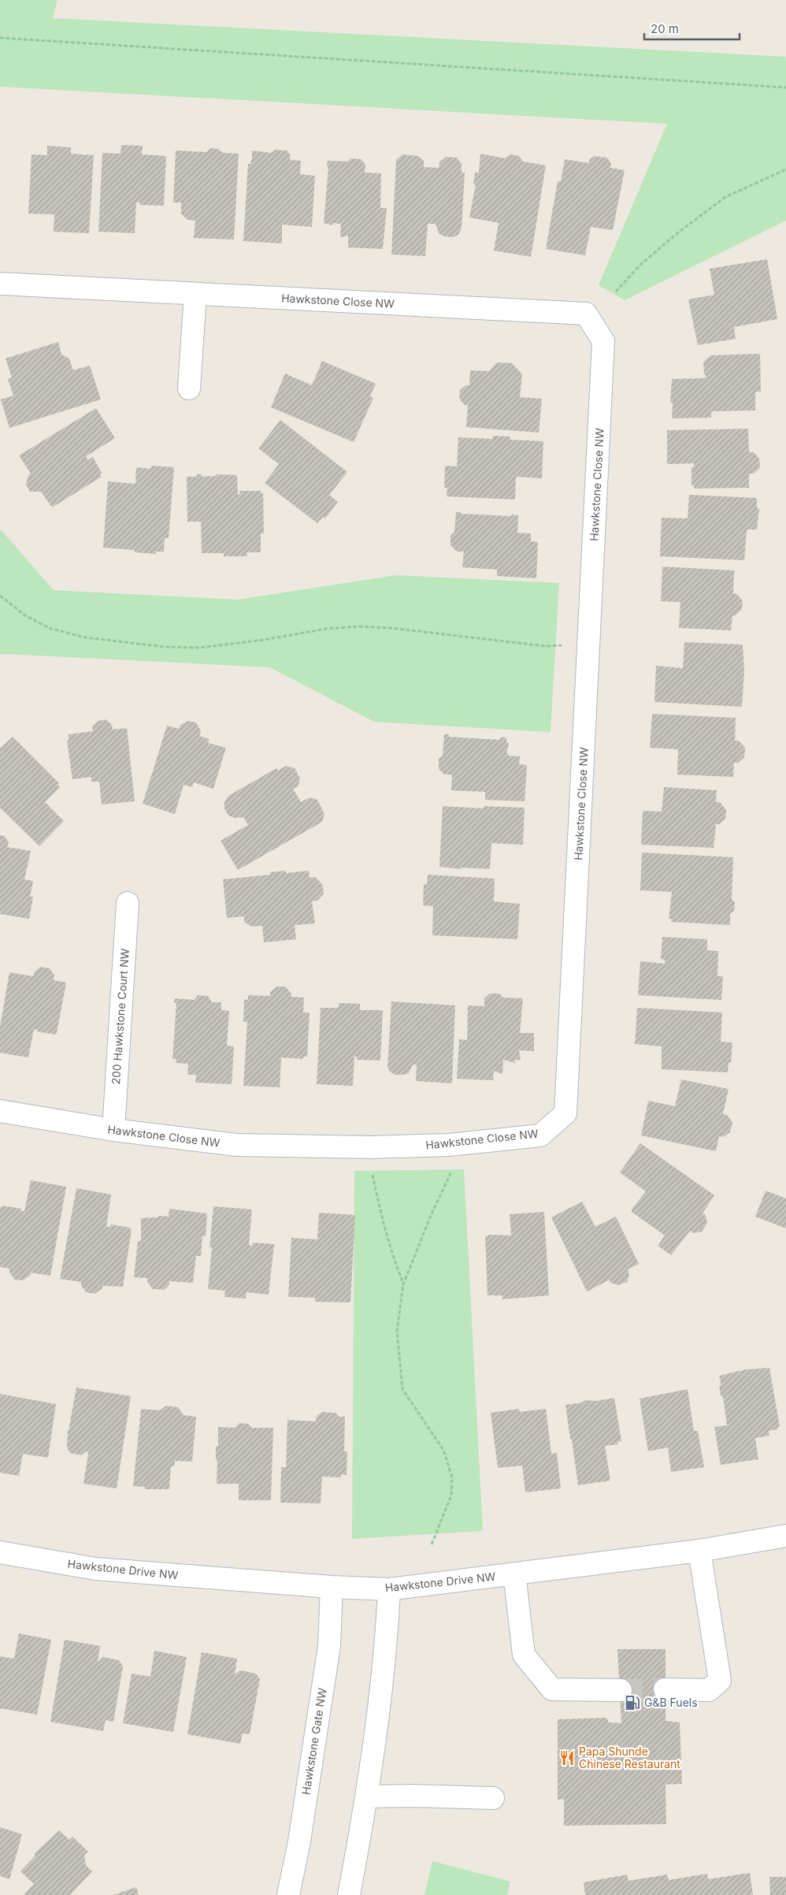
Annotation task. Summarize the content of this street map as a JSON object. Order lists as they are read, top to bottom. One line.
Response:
{"streets":{"street":["Hawkstone Close NW","200 Hawkstone Court NW","Hawkstone Drive NW","Hawkstone Gate NW"]},"crossings":[["Hawkstone Close NW","200 Hawkstone Court NW"],["Hawkstone Drive NW","Hawkstone Gate NW"]],"places":{"fuel station":["G&B Fuels"],"restaurant":["Papa Shunde Chinese Restaurant"]},"scale_bar":"20 m"}
